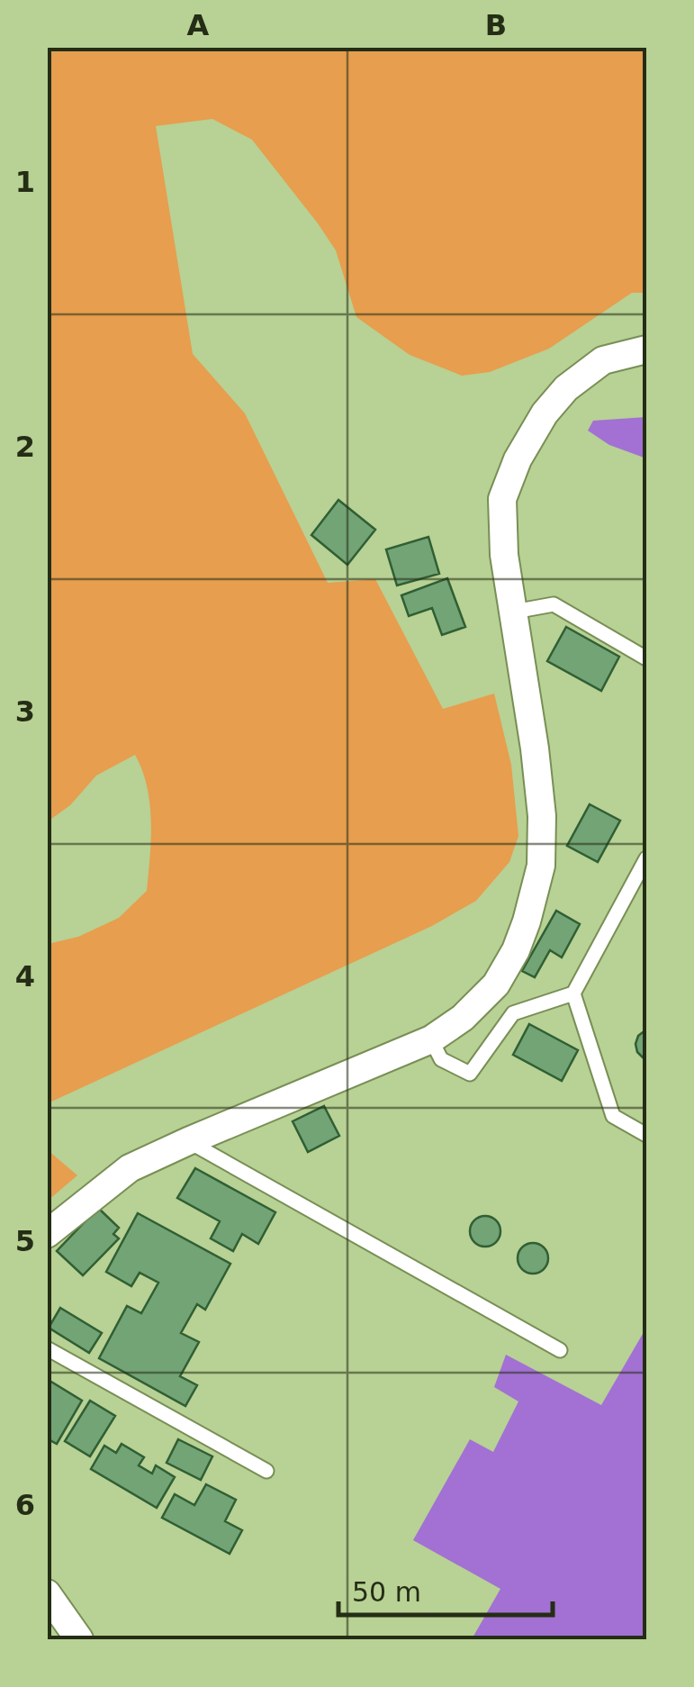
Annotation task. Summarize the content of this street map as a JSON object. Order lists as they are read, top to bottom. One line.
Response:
{"scale_bar":"50 m","grid":{"columns":["A","B"],"rows":["1","2","3","4","5","6"]}}
